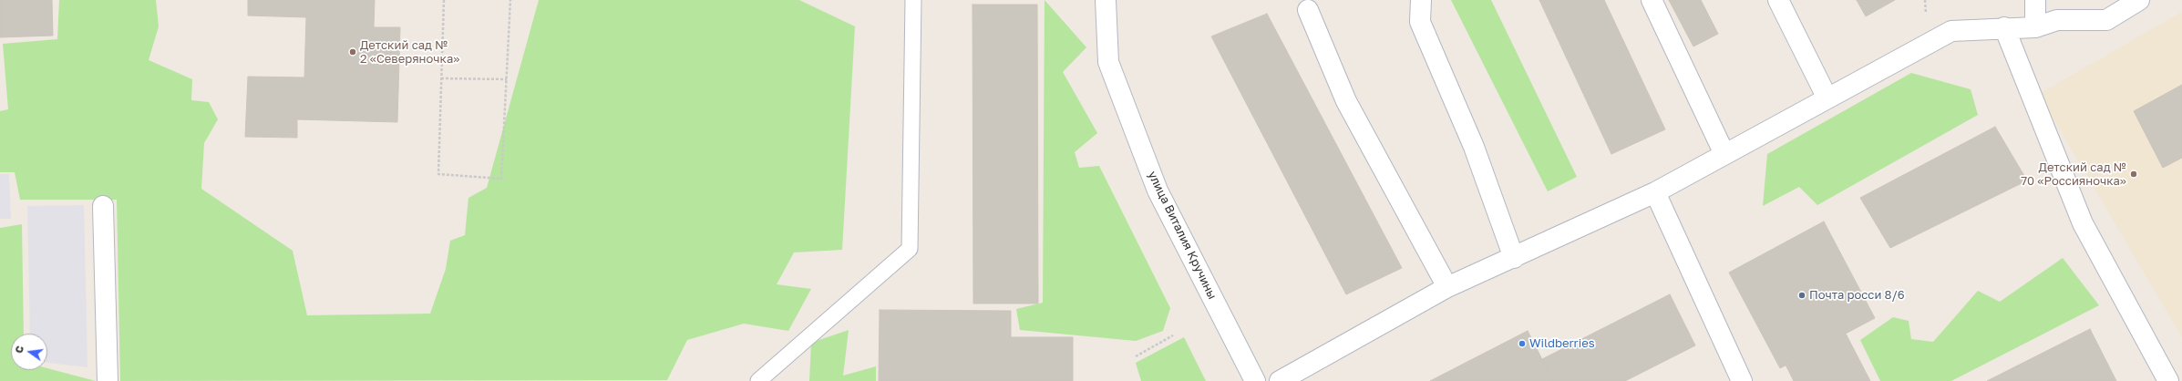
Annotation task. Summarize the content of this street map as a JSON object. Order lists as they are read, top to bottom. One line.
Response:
{"streets":{"street":["улица Виталия Кручины"]},"places":["Детский сад № 2 «Северяночка»","Детский сад № 70 «Россияночка»","Почта росси 8/6","Wildberries"],"north":"left"}
